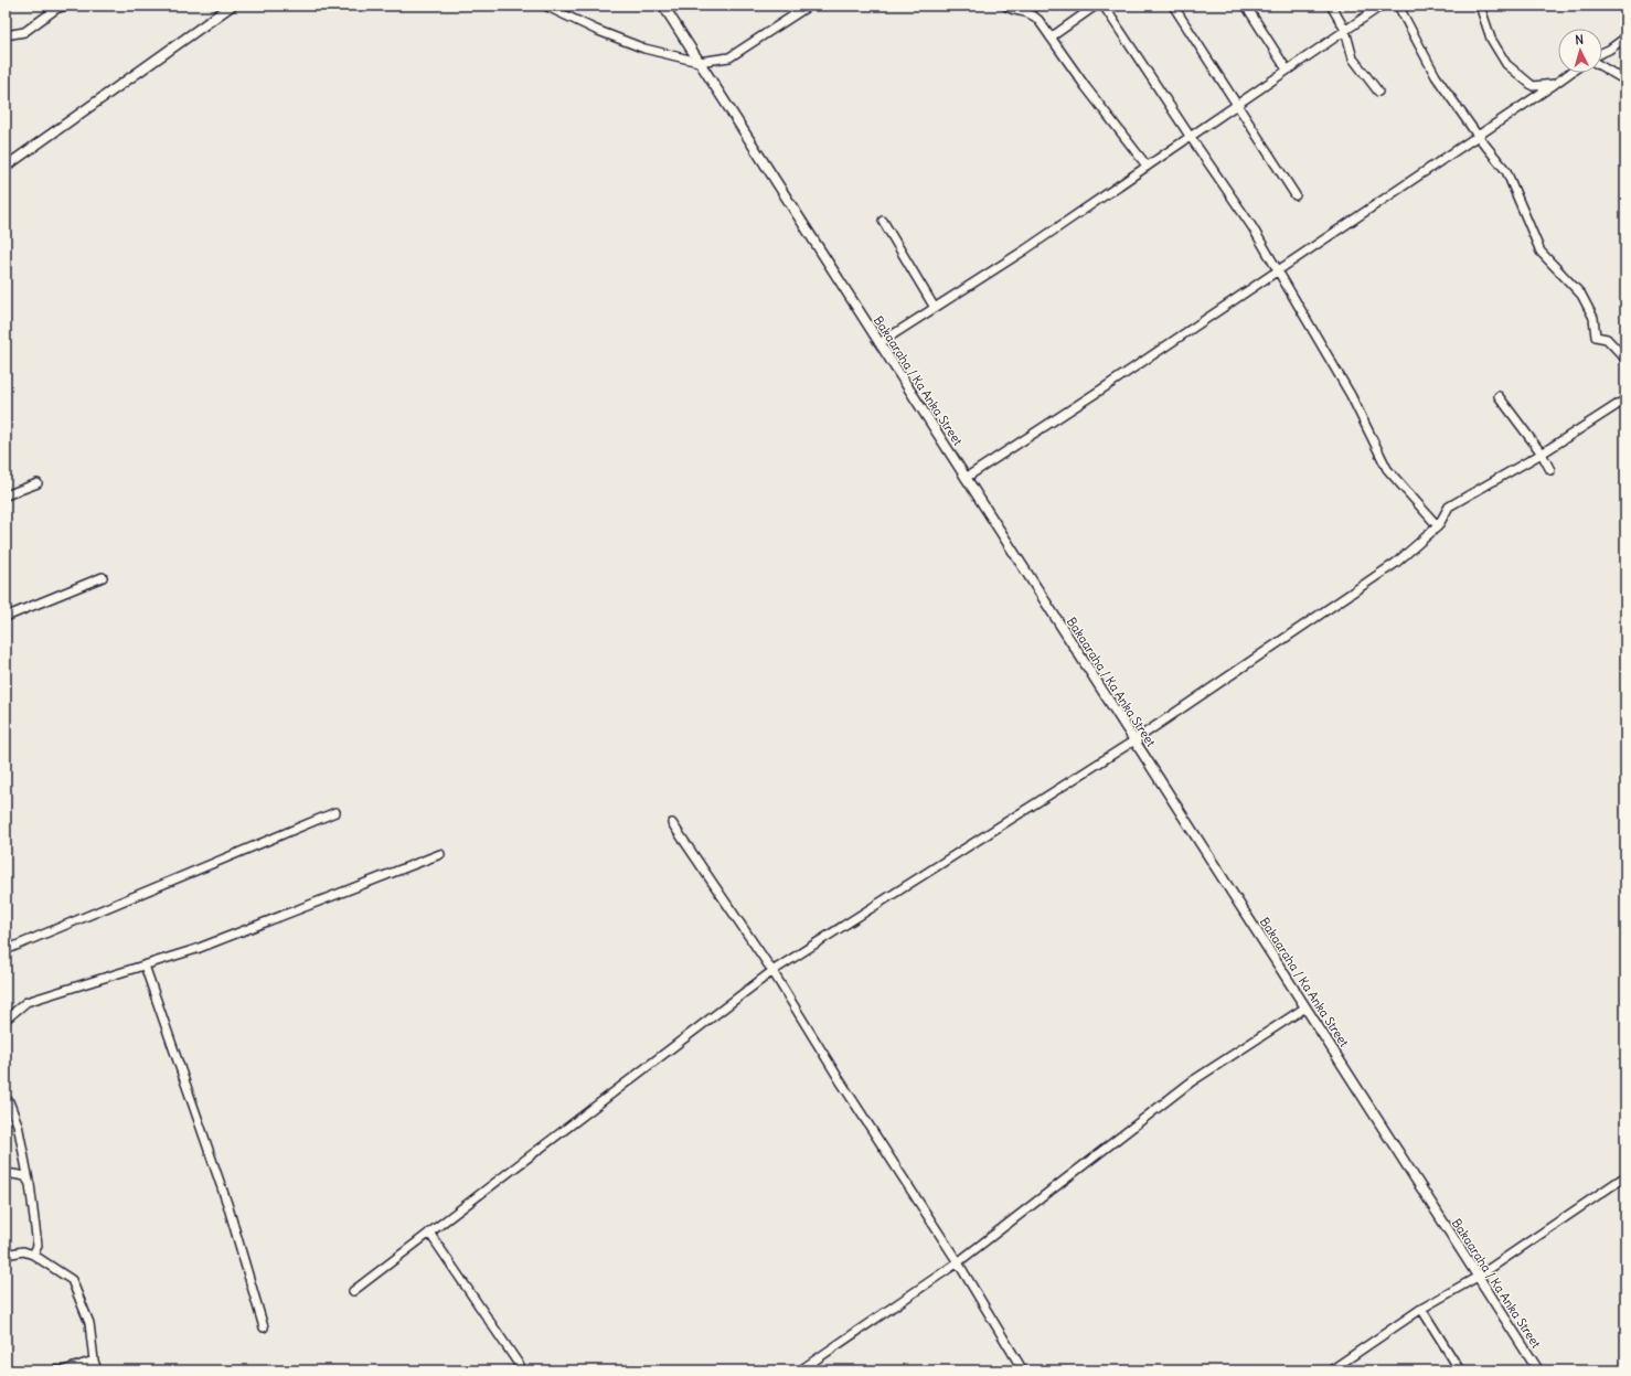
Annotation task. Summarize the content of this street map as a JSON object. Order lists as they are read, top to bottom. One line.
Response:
{"streets":{"street":["Bakaaraha / Ka Anka Street"]},"north":"top"}
